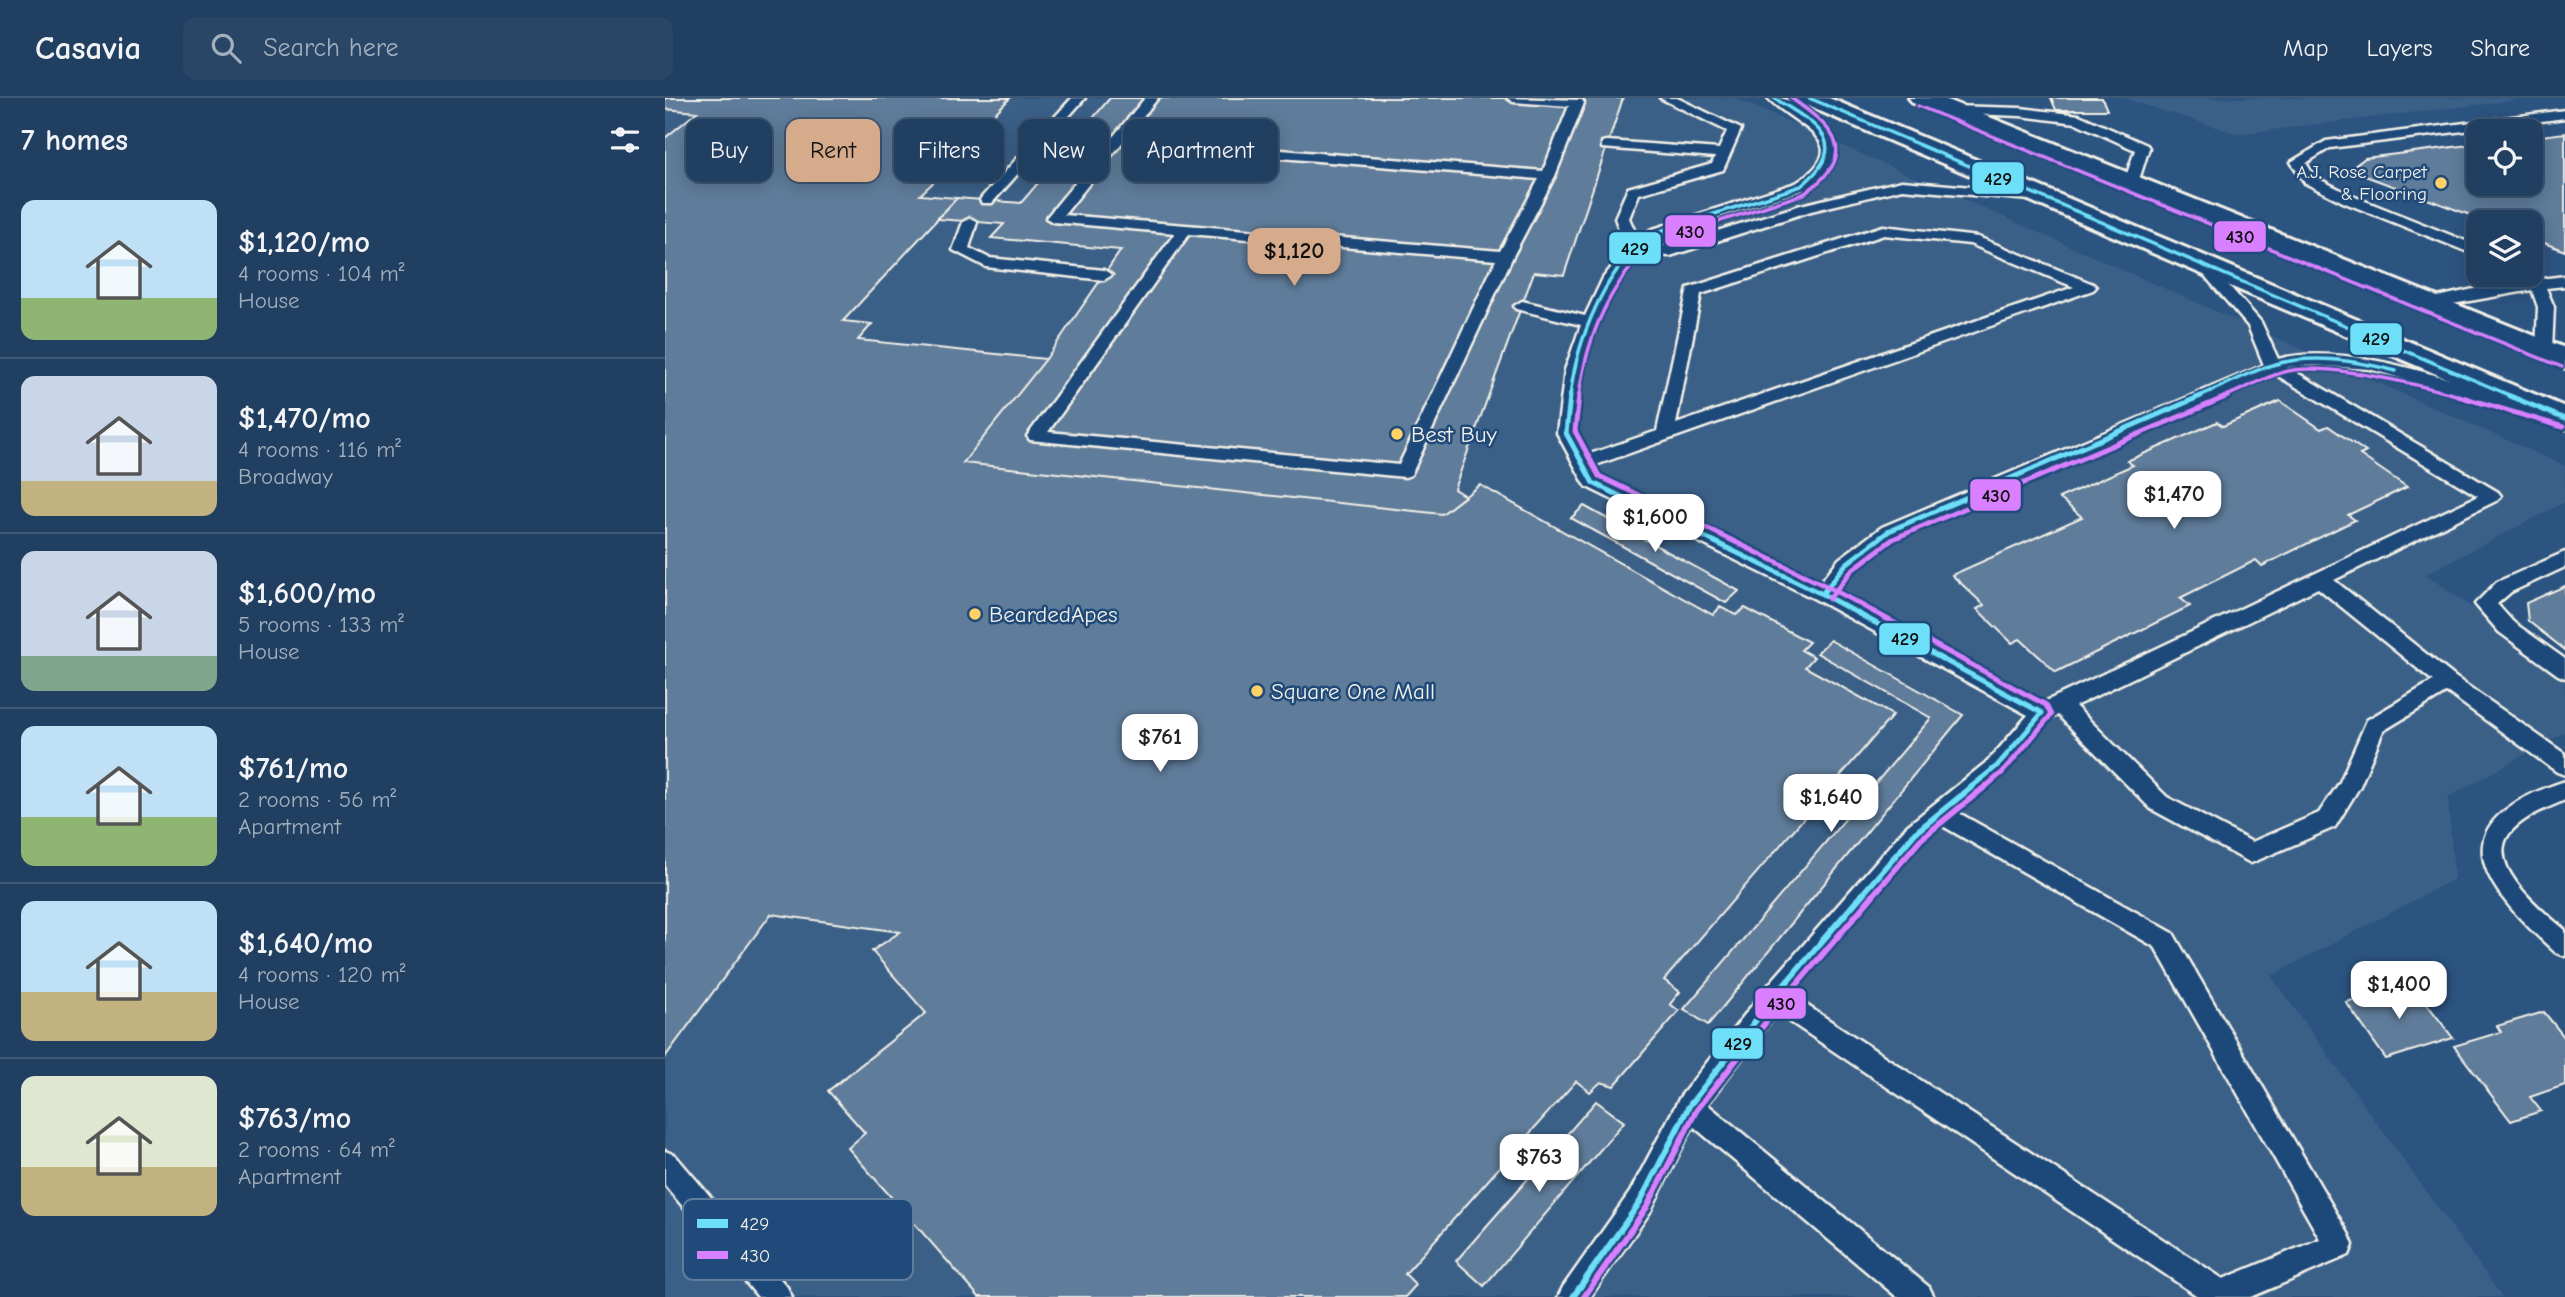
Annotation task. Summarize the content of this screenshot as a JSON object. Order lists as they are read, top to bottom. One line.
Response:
{"places":["A.J. Rose Carpet & Flooring","Best Buy","BeardedApes","Square One Mall"],"lines":["transit line 429","transit line 430"],"legend":["429","430"],"page":{"header":"Casavia","search":"Search here","nav":["Map","Layers","Share"],"heading":"7 homes","chip":["Buy","Rent","Filters","New","Apartment"],"list":[{"name":"$1,120/mo","note":"4 rooms · 104 m² · House"},{"name":"$1,470/mo","note":"4 rooms · 116 m² · Broadway"},{"name":"$1,600/mo","note":"5 rooms · 133 m² · House"},{"name":"$761/mo","note":"2 rooms · 56 m² · Apartment"},{"name":"$1,640/mo","note":"4 rooms · 120 m² · House"},{"name":"$763/mo","note":"2 rooms · 64 m² · Apartment"}],"price":["$1,120","$1,470","$1,600","$761","$1,640","$1,400","$763"]}}
